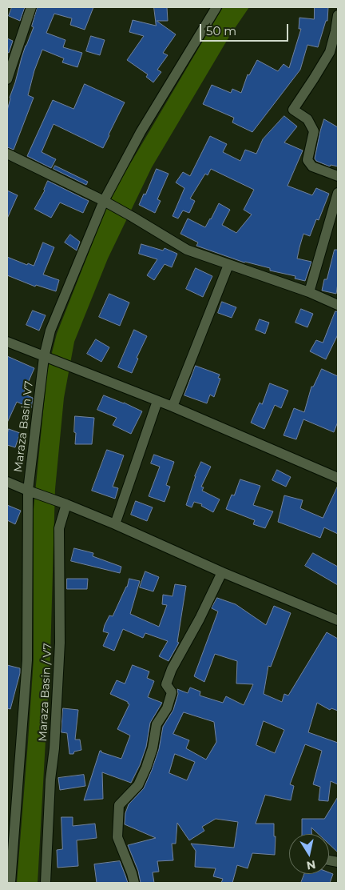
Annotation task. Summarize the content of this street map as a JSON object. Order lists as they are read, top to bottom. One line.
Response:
{"streets":{"street":["Maraza Basin V7","Maraza Basin / V7"]},"scale_bar":"50 m","north":"bottom"}
